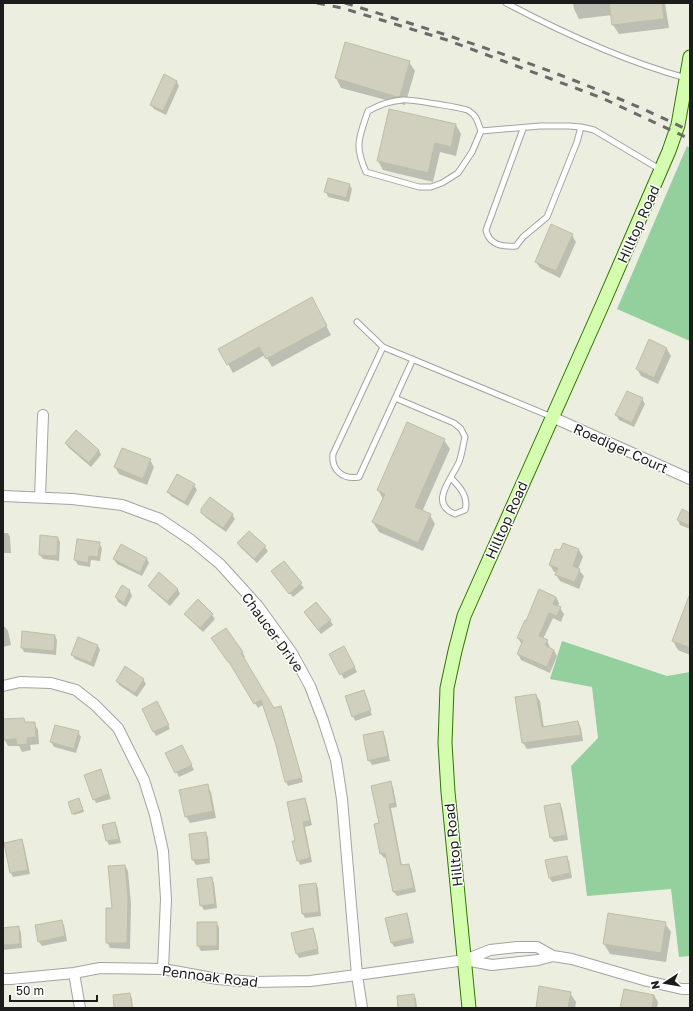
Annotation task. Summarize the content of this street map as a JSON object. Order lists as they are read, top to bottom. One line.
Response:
{"streets":{"main road":["Hilltop Road"],"street":["Roediger Court","Chaucer Drive","Pennoak Road"]},"crossings":[["Hilltop Road","Roediger Court"],["Hilltop Road","Pennoak Road"],["Chaucer Drive","Pennoak Road"]],"scale_bar":"50 m","north":"left"}
